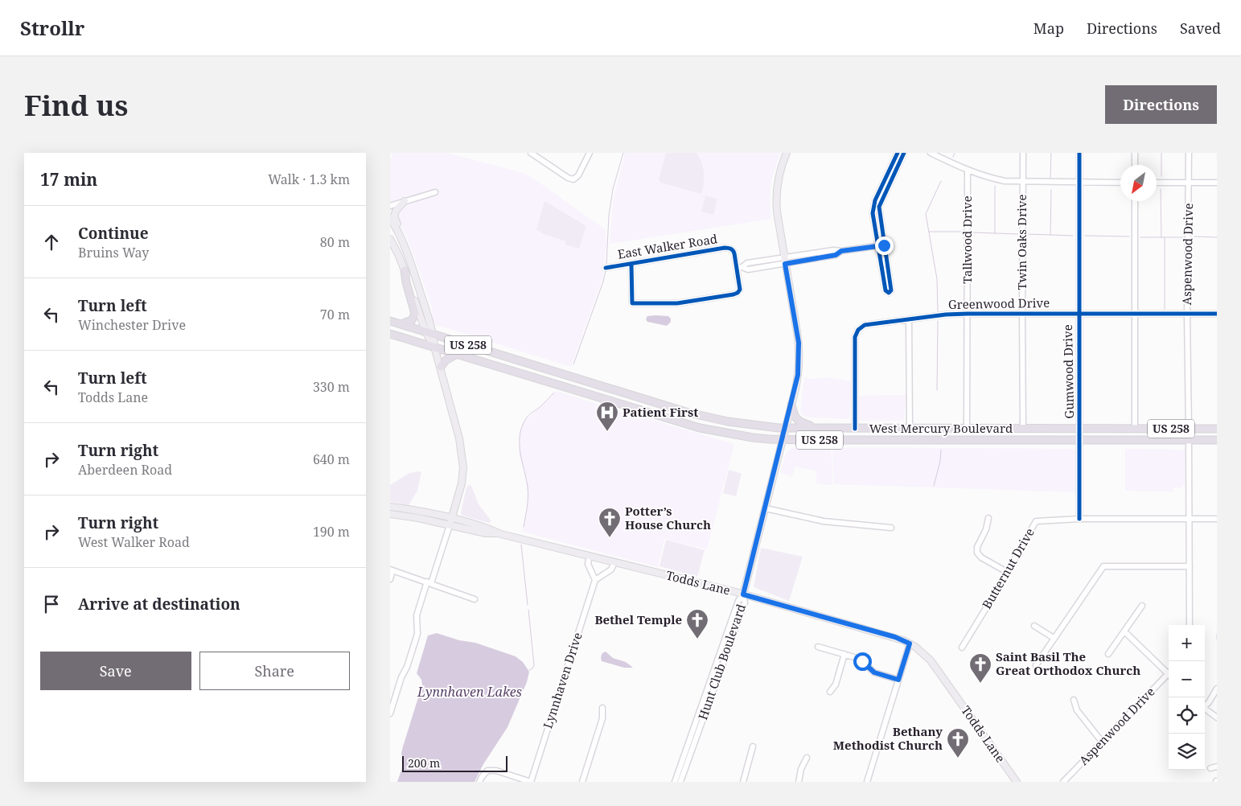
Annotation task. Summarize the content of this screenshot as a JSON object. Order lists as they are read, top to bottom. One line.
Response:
{"streets":{"highway":["US 258","West Mercury Boulevard"],"main road":["Todds Lane"],"street":["Tallwood Drive","Twin Oaks Drive","East Walker Road","Aspenwood Drive","Greenwood Drive","Gumwood Drive","Butternut Drive","Hunt Club Boulevard","Lynnhaven Drive"]},"crossings":[["Tallwood Drive","Greenwood Drive"],["Tallwood Drive","West Mercury Boulevard"],["Twin Oaks Drive","Greenwood Drive"],["Twin Oaks Drive","West Mercury Boulevard"],["Aspenwood Drive","Greenwood Drive"],["Aspenwood Drive","West Mercury Boulevard"],["Greenwood Drive","Gumwood Drive"],["Greenwood Drive","West Mercury Boulevard"],["Gumwood Drive","West Mercury Boulevard"],["Gumwood Drive","Butternut Drive"],["Todds Lane","Hunt Club Boulevard"]],"water":["Lynnhaven Lakes"],"places":{"hospital":["Patient First"],"church":["Potter’s House Church","Bethel Temple","Saint Basil The Great Orthodox Church","Bethany Methodist Church"]},"scale_bar":"200 m","north":"bottom left","page":{"header":"Strollr","nav":["Map","Directions","Saved"],"buttons":["Directions",["Save","Share"]],"title":"Find us","heading":["17 min","Walk · 1.3 km"],"list":[["Continue","Bruins Way","80 m"],["Turn left","Winchester Drive","70 m"],["Turn left","Todds Lane","330 m"],["Turn right","Aberdeen Road","640 m"],["Turn right","West Walker Road","190 m"],"Arrive at destination"],"map_buttons":["+","−"],"scale":"200 m"}}
